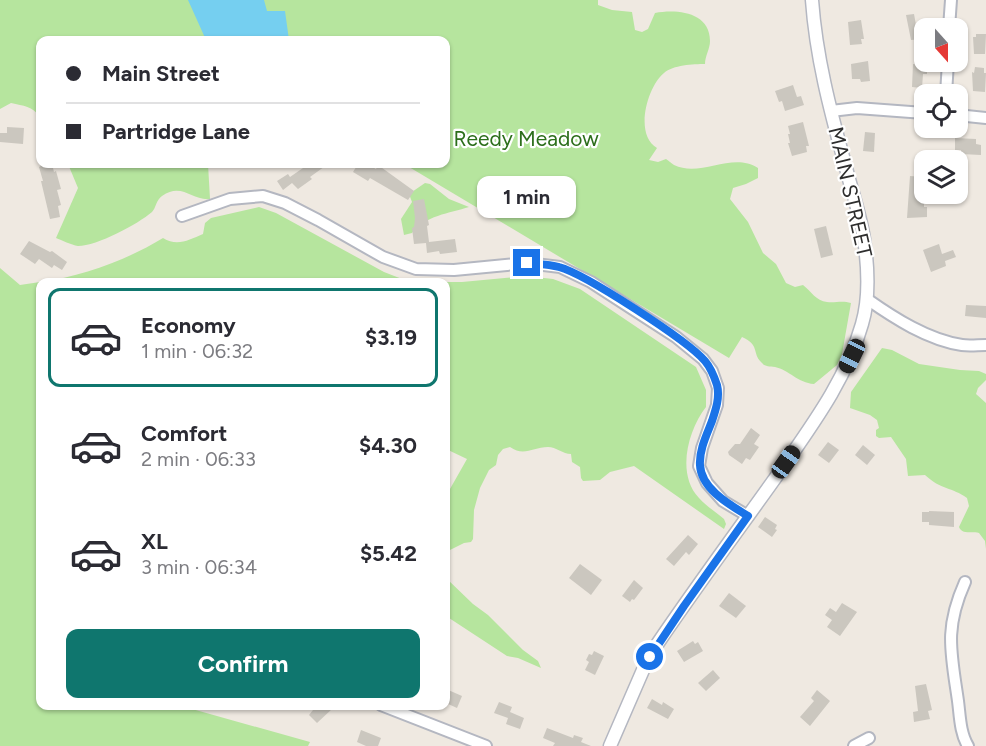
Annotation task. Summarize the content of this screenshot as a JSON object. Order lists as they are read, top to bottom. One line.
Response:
{"streets":{"street":["MAIN STREET"]},"parks":["Reedy Meadow"],"north":"bottom","page":{"banner":["Main Street","Partridge Lane"],"bubble":"1 min","list":[{"name":"Economy","note":"1 min · 06:32","value":"$3.19"},{"name":"Comfort","note":"2 min · 06:33","value":"$4.30"},{"name":"XL","note":"3 min · 06:34","value":"$5.42"}],"buttons":"Confirm"}}
